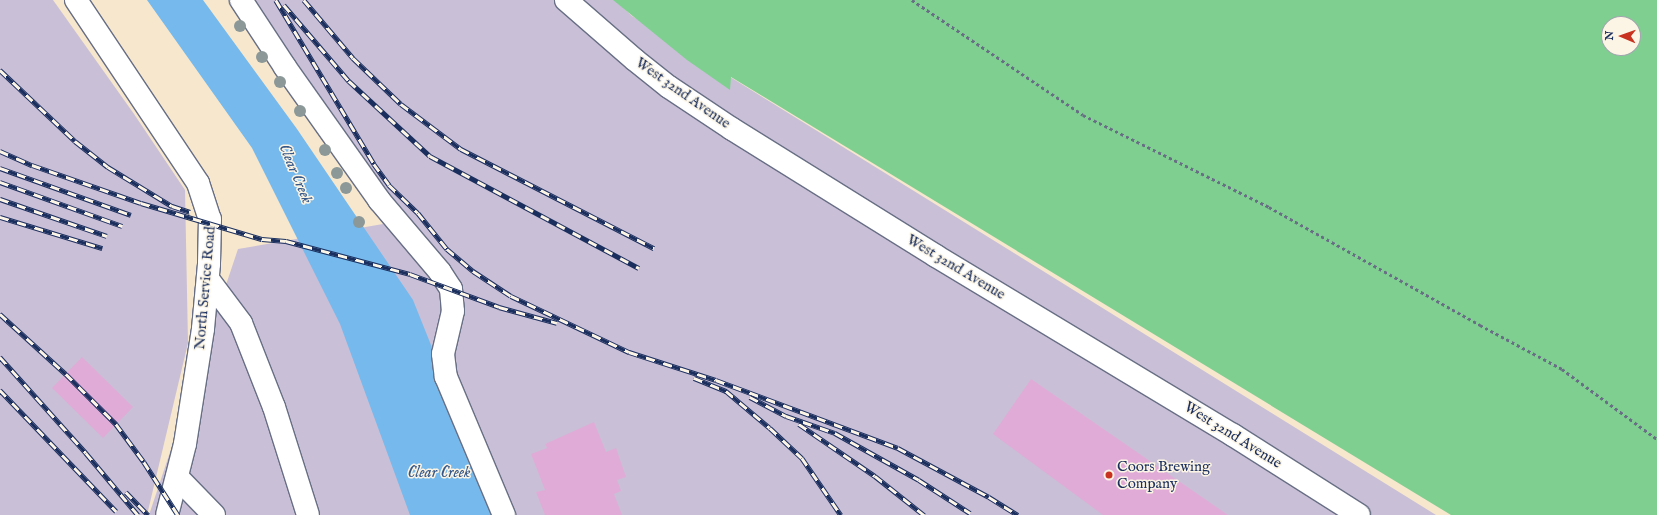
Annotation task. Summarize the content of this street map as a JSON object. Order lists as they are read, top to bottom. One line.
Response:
{"streets":{"street":["West 32nd Avenue","North Service Road"]},"water":["Clear Creek"],"places":["Coors Brewing Company"],"north":"left"}
